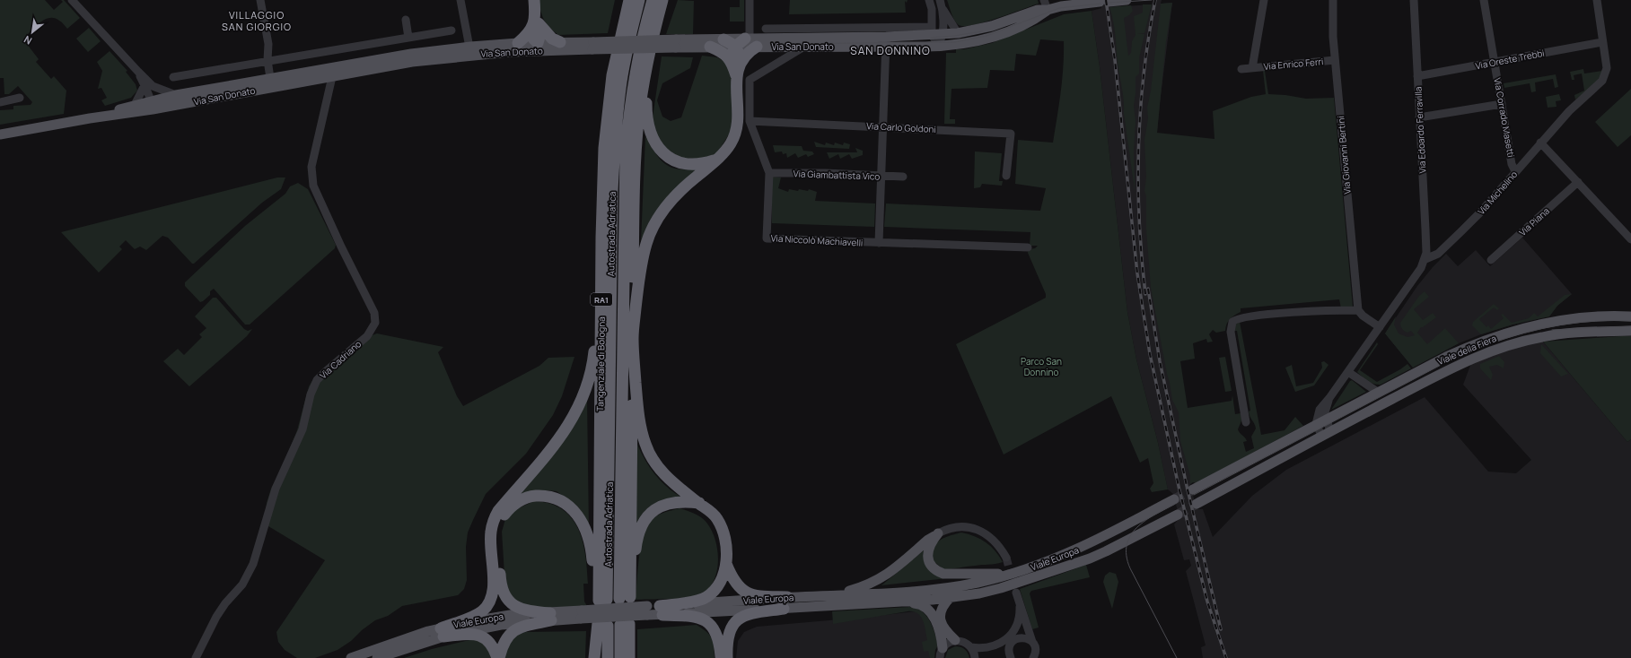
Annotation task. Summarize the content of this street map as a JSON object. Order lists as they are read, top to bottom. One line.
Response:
{"streets":{"highway":["Autostrada Adriatica","RA1","Tangenziale di Bologna"],"main road":["Via San Donato","Viale della Fiera","Viale Europa"],"street":["Via Oreste Trebbi","Via Enrico Ferri","Via Corrado Masetti","Via Carlo Goldoni","Via Edoardo Ferravilla","Via Giovanni Bertini","Via Giambattista Vico","Via Michelino","Via Piana","Via Niccolò Machiavelli","Via Cadriano"]},"crossings":[["Via San Donato","Via Niccolò Machiavelli"],["Via San Donato","Via Cadriano"],["Via Oreste Trebbi","Via Corrado Masetti"],["Via Oreste Trebbi","Via Edoardo Ferravilla"],["Via Oreste Trebbi","Via Michelino"],["Via Enrico Ferri","Via Giovanni Bertini"],["Via Corrado Masetti","Via Michelino"],["Via Carlo Goldoni","Via Niccolò Machiavelli"],["Via Edoardo Ferravilla","Via Michelino"],["Via Giambattista Vico","Via Niccolò Machiavelli"],["Autostrada Adriatica","Tangenziale di Bologna"]],"districts":["VILLAGGIO SAN GIORGIO","SAN DONNINO"],"parks":["Parco San Donnino"],"north":"bottom left"}
